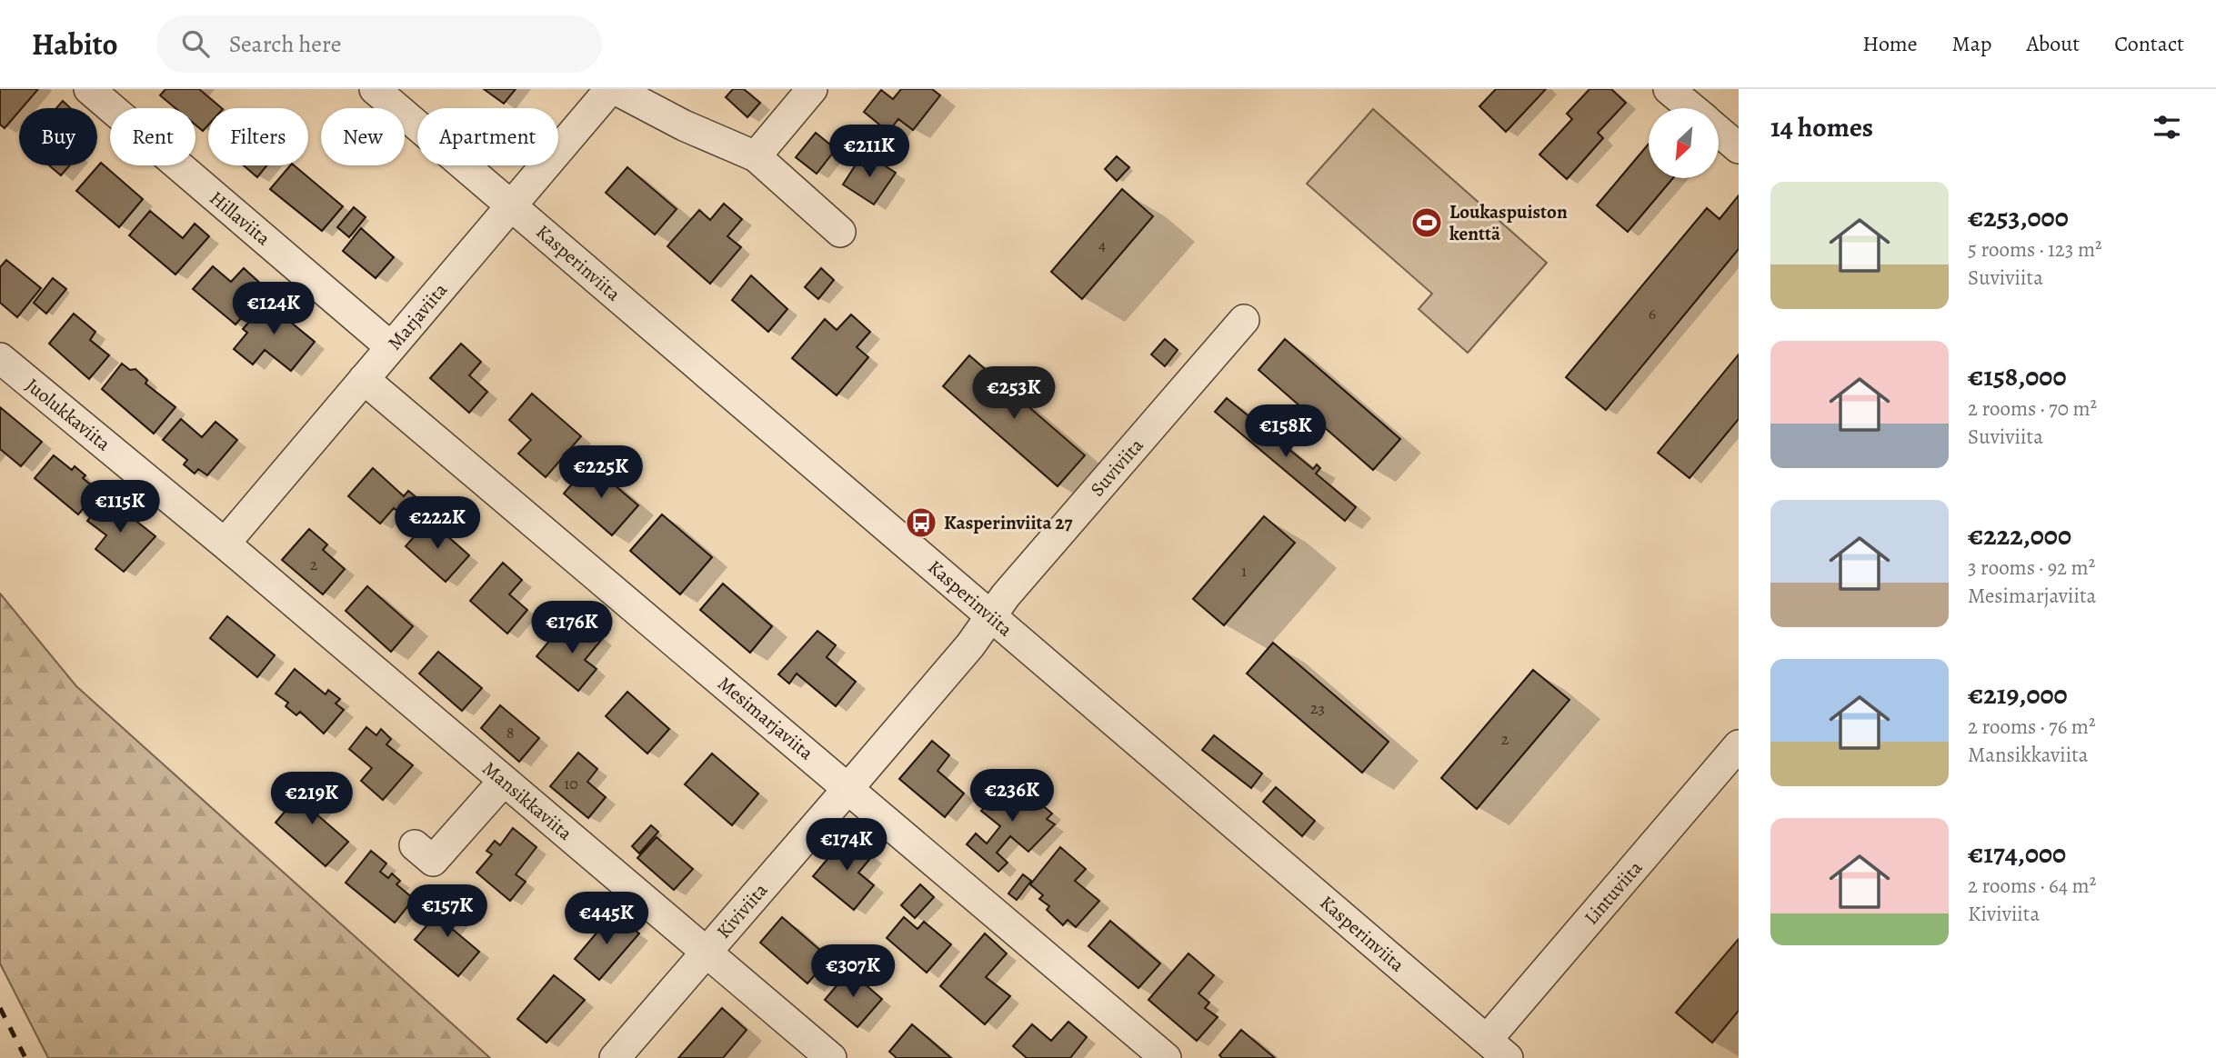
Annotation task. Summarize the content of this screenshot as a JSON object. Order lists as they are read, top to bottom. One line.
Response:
{"streets":{"street":["Hillaviita","Kasperinviita","Marjaviita","Juolukkaviita","Suviviita","Mesimarjaviita","Mansikkaviita","Lintuviita","Kiviviita"]},"crossings":[["Hillaviita","Marjaviita"],["Kasperinviita","Marjaviita"],["Kasperinviita","Suviviita"],["Kasperinviita","Lintuviita"],["Kasperinviita","Kiviviita"],["Marjaviita","Juolukkaviita"],["Marjaviita","Mesimarjaviita"],["Marjaviita","Mansikkaviita"],["Juolukkaviita","Mansikkaviita"],["Suviviita","Kiviviita"],["Mesimarjaviita","Kiviviita"],["Mansikkaviita","Kiviviita"]],"places":{"sports":["Loukaspuiston kenttä"],"bus stop":["Kasperinviita 27"]},"house_numbers":["4","6","2","1","23","8","2","10"],"north":"bottom left","page":{"header":"Habito","search":"Search here","nav":["Home","Map","About","Contact"],"heading":"14 homes","chip":["Buy","Rent","Filters","New","Apartment"],"price":["€211K","€124K","€253K","€158K","€225K","€115K","€222K","€176K","€236K","€219K","€174K","€157K","€445K","€307K"],"list":[{"name":"€253,000","note":"5 rooms · 123 m² · Suviviita"},{"name":"€158,000","note":"2 rooms · 70 m² · Suviviita"},{"name":"€222,000","note":"3 rooms · 92 m² · Mesimarjaviita"},{"name":"€219,000","note":"2 rooms · 76 m² · Mansikkaviita"},{"name":"€174,000","note":"2 rooms · 64 m² · Kiviviita"}]}}
